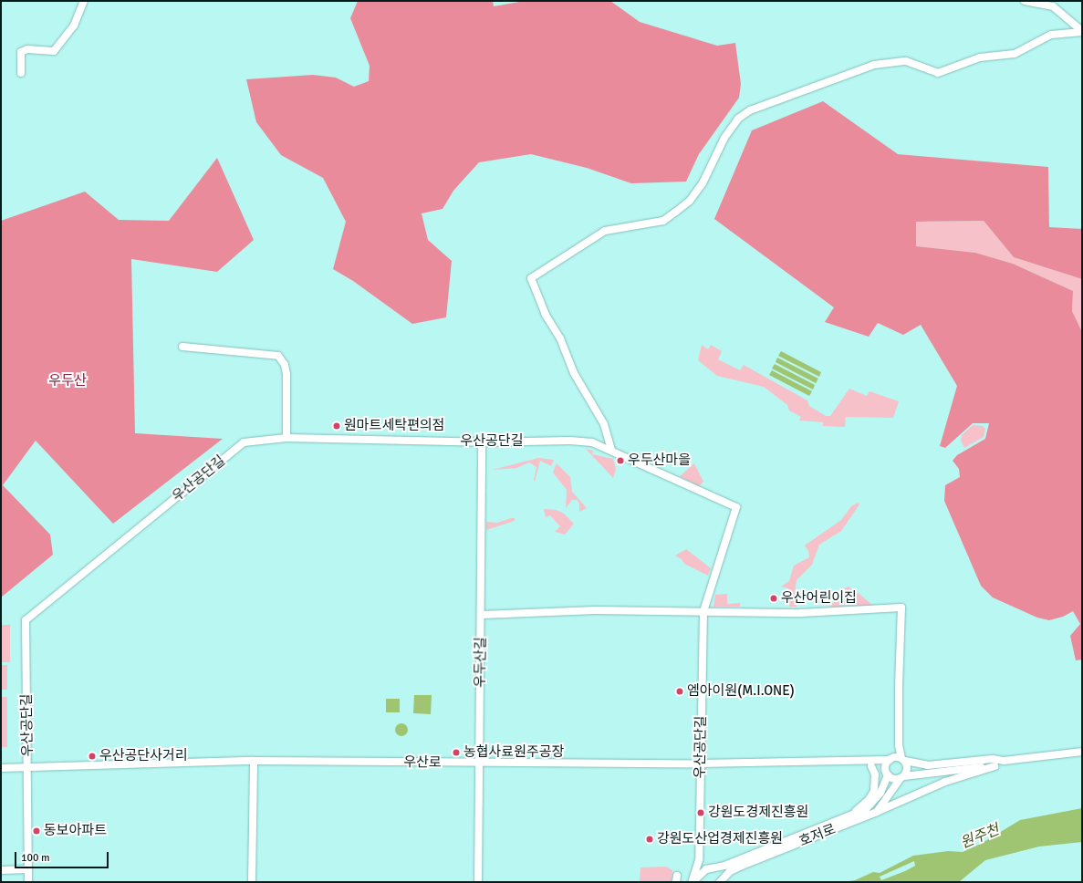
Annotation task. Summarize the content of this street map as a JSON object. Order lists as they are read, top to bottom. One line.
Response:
{"streets":{"street":["우산공단길","우두산길","우산로","호저로"]},"crossings":[["우산공단길","우두산길"],["우산공단길","우산로"],["우두산길","우산로"]],"water":["원주천"],"parks":["우두산"],"places":["원마트세탁편의점","우두산마을","우산어린이집","엠아이원(M.I.ONE)","농협사료원주공장","우산공단사거리","강원도경제진흥원","동보아파트","강원도산업경제진흥원"],"scale_bar":"100 m"}
